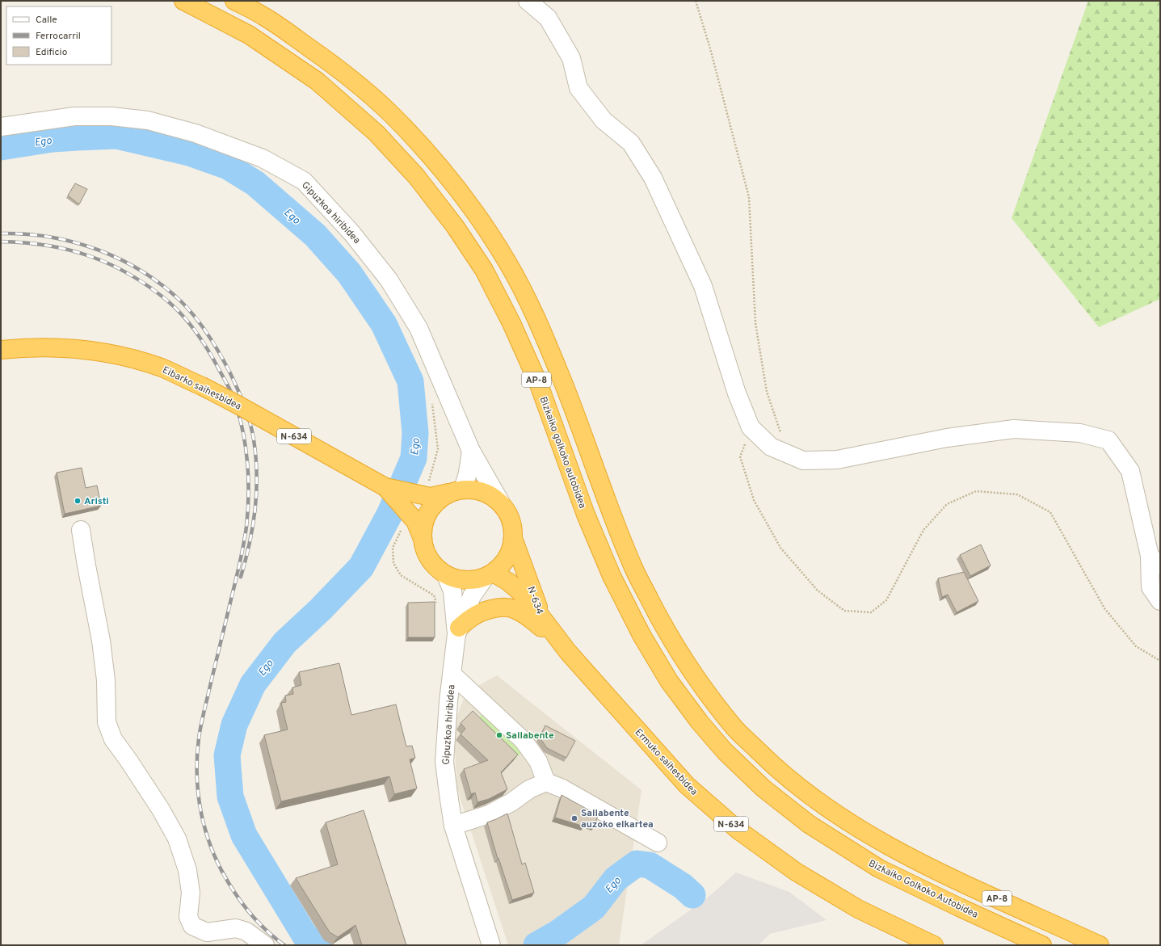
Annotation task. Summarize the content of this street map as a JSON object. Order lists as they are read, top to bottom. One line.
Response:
{"streets":{"highway":["AP-8","Eibarko saihesbidea","N-634","Bizkaiko golkoko autobidea","Ermuko saihesbidea","Bizkaiko Golkoko Autobidea"],"street":["Gipuzkoa hiribidea"]},"crossings":[["Gipuzkoa hiribidea","Eibarko saihesbidea"],["Gipuzkoa hiribidea","N-634"],["Eibarko saihesbidea","N-634"],["N-634","Ermuko saihesbidea"],["Bizkaiko golkoko autobidea","Bizkaiko Golkoko Autobidea"]],"water":["Ego"],"places":["Aristi","Sallabente","Sallabente auzoko elkartea"],"legend":["Calle","Ferrocarril","Edificio"]}
